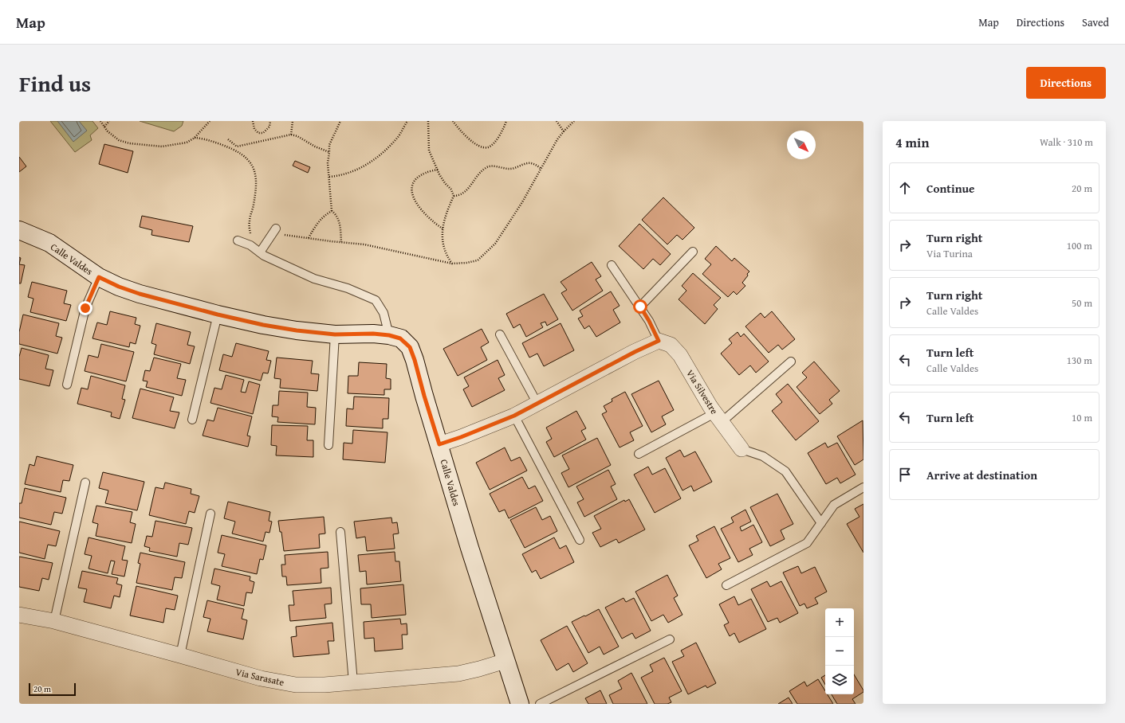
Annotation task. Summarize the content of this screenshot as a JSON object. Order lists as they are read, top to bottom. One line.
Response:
{"streets":{"street":["Calle Valdes","Via Silvestre","Via Sarasate"]},"crossings":[["Calle Valdes","Via Sarasate"]],"scale_bar":"20 m","north":"bottom right","page":{"header":"Map","nav":["Map","Directions","Saved"],"title":"Find us","buttons":"Directions","heading":["4 min","Walk · 310 m"],"list":[["Continue","20 m"],["Turn right","Via Turina","100 m"],["Turn right","Calle Valdes","50 m"],["Turn left","Calle Valdes","130 m"],["Turn left","10 m"],"Arrive at destination"],"map_buttons":["+","−"],"scale":"20 m"}}
